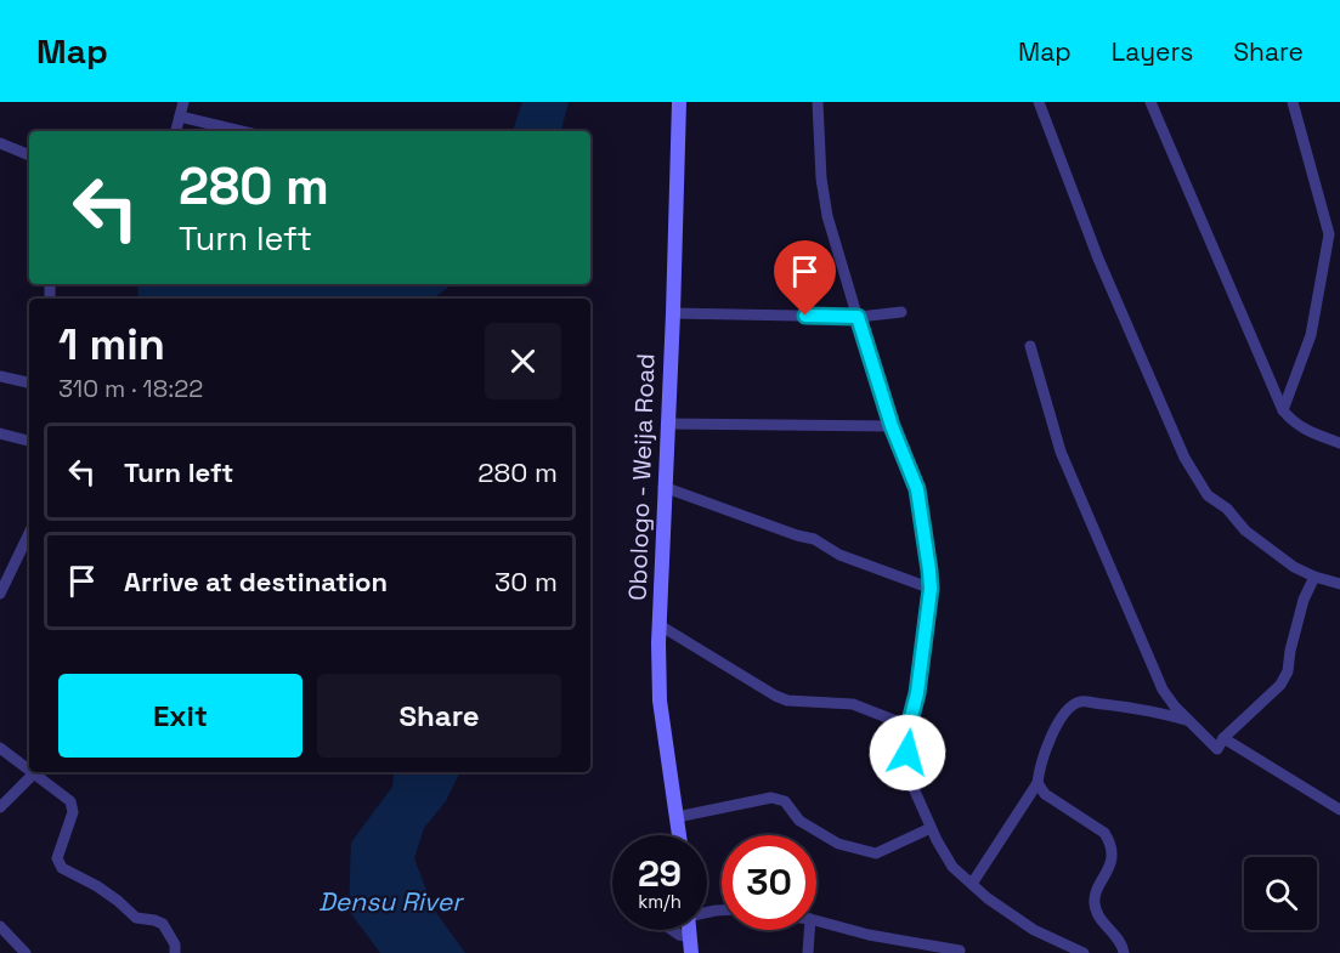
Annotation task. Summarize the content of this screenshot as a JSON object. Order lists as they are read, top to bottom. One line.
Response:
{"streets":{"street":["Obologo - Weija Road"]},"water":["Densu River"],"page":{"header":"Map","nav":["Map","Layers","Share"],"turn":["280 m","Turn left"],"heading":["1 min","310 m · 18:22"],"list":[{"name":"Turn left","value":"280 m"},{"name":"Arrive at destination","value":"30 m"}],"buttons":["Exit","Share"],"speed":"29 km/h","limit":"30"}}
